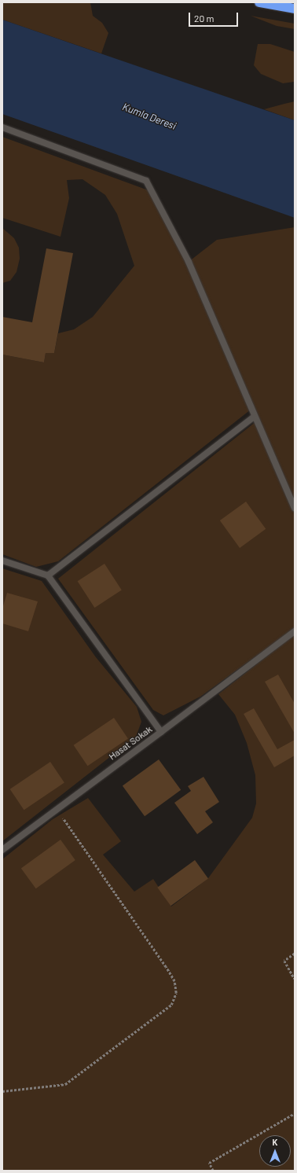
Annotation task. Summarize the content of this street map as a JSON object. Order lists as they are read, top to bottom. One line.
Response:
{"streets":{"lane":["Hasat Sokak"]},"water":["Kumla Deresi"],"scale_bar":"20 m","north":"top"}
